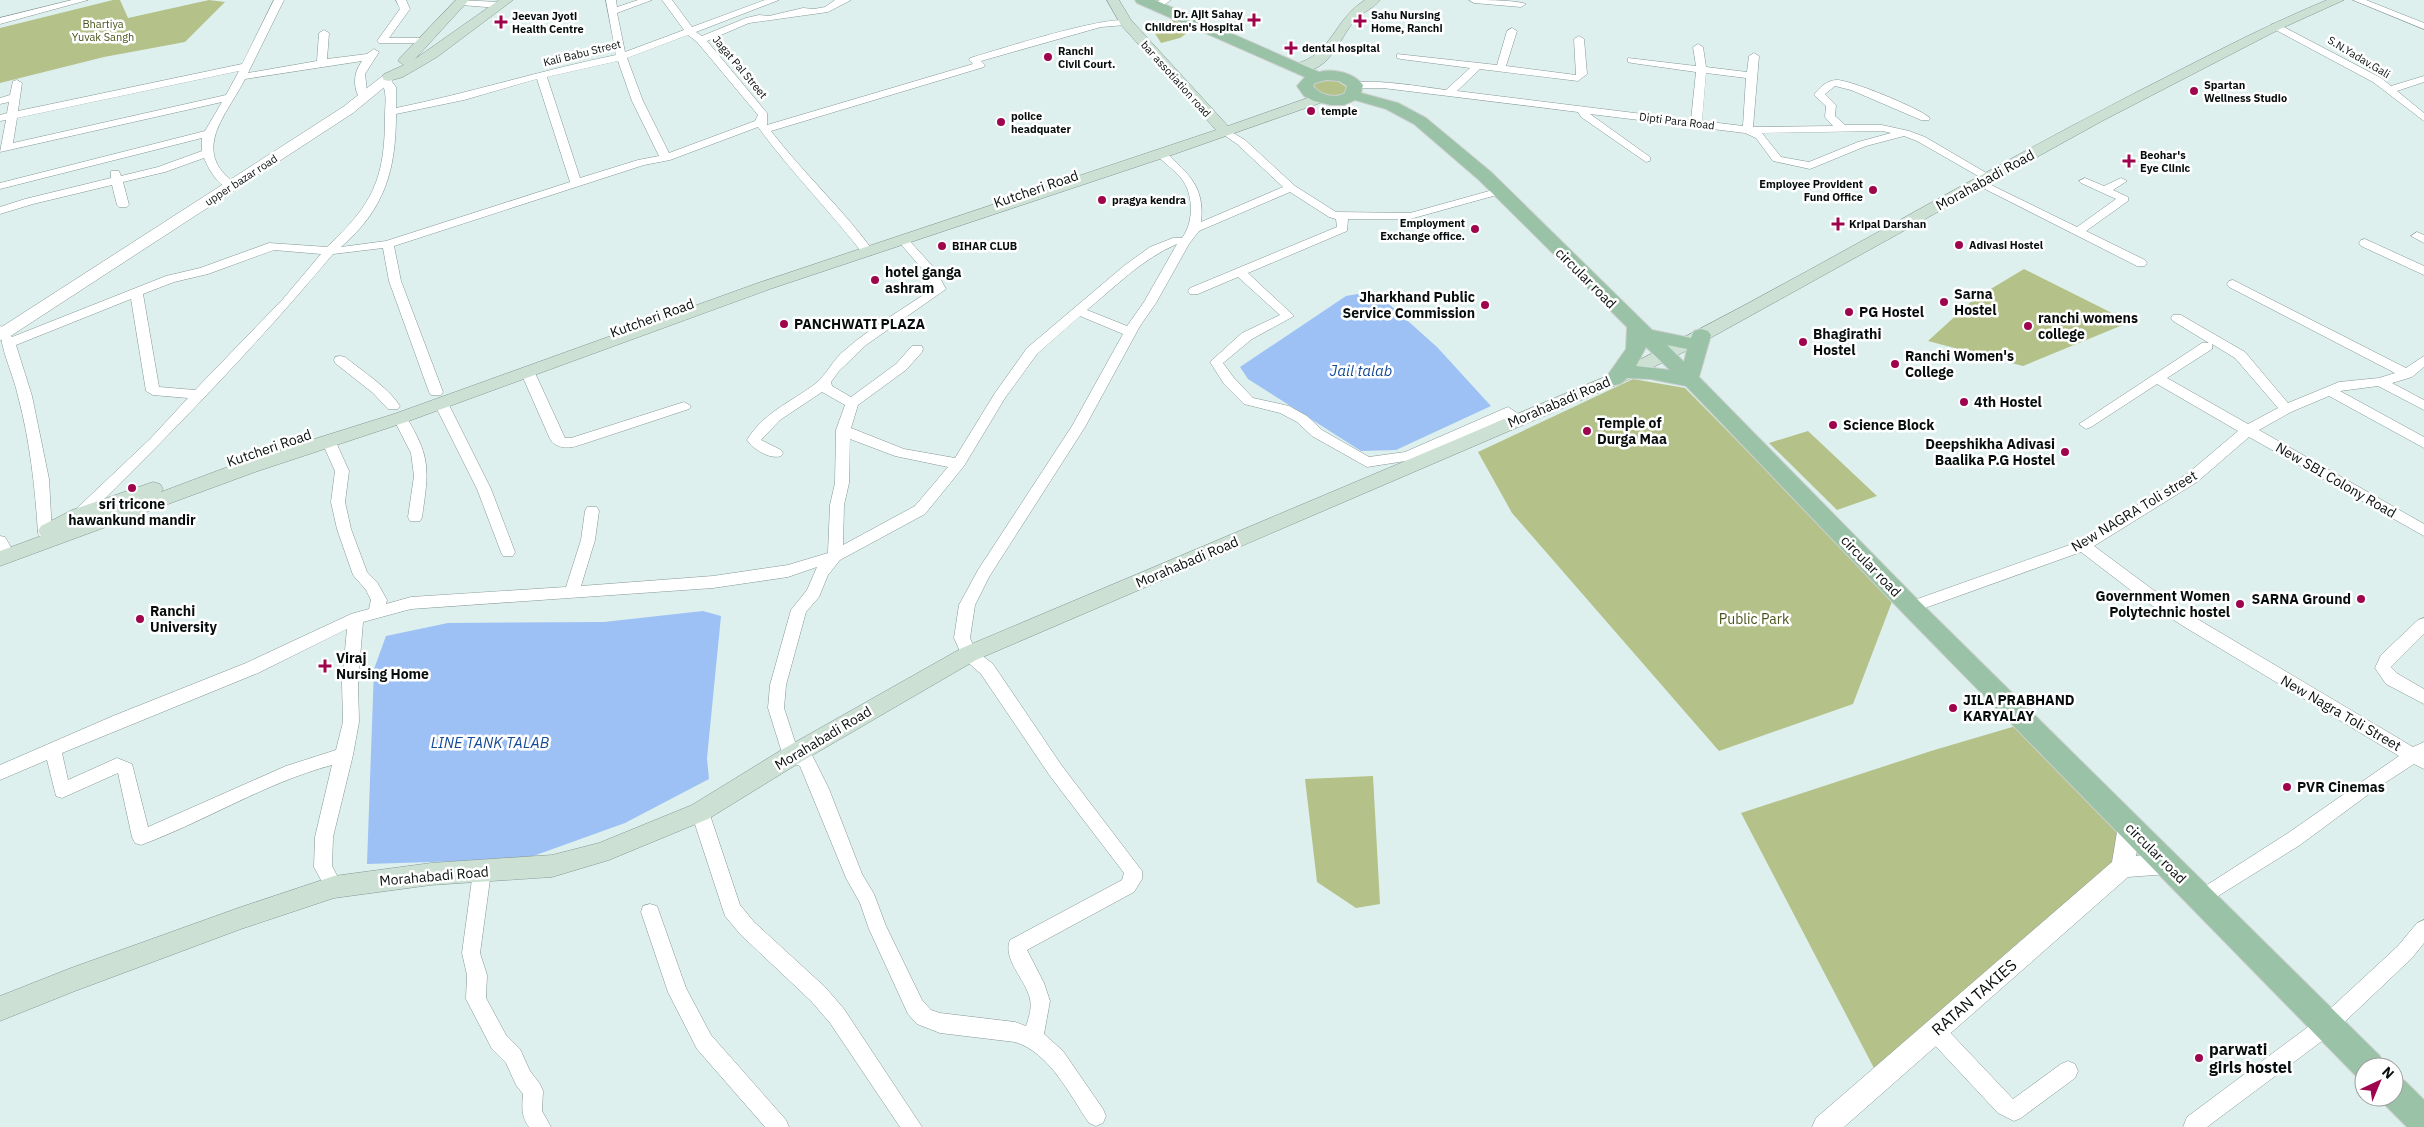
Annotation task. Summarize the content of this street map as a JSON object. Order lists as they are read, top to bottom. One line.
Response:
{"streets":{"main road":["bar assotiation road","upper bazar road","Morahabadi Road","Kutcheri Road","circular road"],"street":["Kali Babu Street","S.N.Yadav.Gali","Jagat Pal Street","Dipti Para Road","New SBI Colony Road","New NAGRA Toli street","New Nagra Toli Street","RATAN TAKIES"]},"crossings":[["Kali Babu Street","Jagat Pal Street"],["S.N.Yadav.Gali","Morahabadi Road"],["bar assotiation road","Kutcheri Road"],["Dipti Para Road","Morahabadi Road"],["Dipti Para Road","circular road"],["Morahabadi Road","circular road"],["Kutcheri Road","circular road"],["circular road","New NAGRA Toli street"],["circular road","New Nagra Toli Street"],["New SBI Colony Road","New NAGRA Toli street"],["New NAGRA Toli street","New Nagra Toli Street"]],"water":["Jail talab","LINE TANK TALAB"],"parks":["Bhartiya Yuvak Sangh","Public Park"],"places":{"health":["Dr. Ajit Sahay Children's Hospital","Sahu Nursing Home, Ranchi","Jeevan Jyoti Health Centre","dental hospital","Beohar's Eye Clinic","Kripal Darshan","Viraj Nursing Home"],"other":["Ranchi Civil Court.","Spartan Wellness Studio","temple","police headquater","Employee Provident Fund Office","pragya kendra","Employment Exchange office.","Adivasi Hostel","BIHAR CLUB","hotel ganga ashram","Sarna Hostel","Jharkhand Public Service Commission","PG Hostel","PANCHWATI PLAZA","ranchi womens college","Bhagirathi Hostel","Ranchi Women's College","4th Hostel","Science Block","Temple of Durga Maa","Deepshikha Adivasi Baalika P.G Hostel","sri tricone hawankund mandir","SARNA Ground","Government Women Polytechnic hostel","Ranchi University","JILA PRABHAND KARYALAY","PVR Cinemas","parwati girls hostel"]},"north":"top right"}
